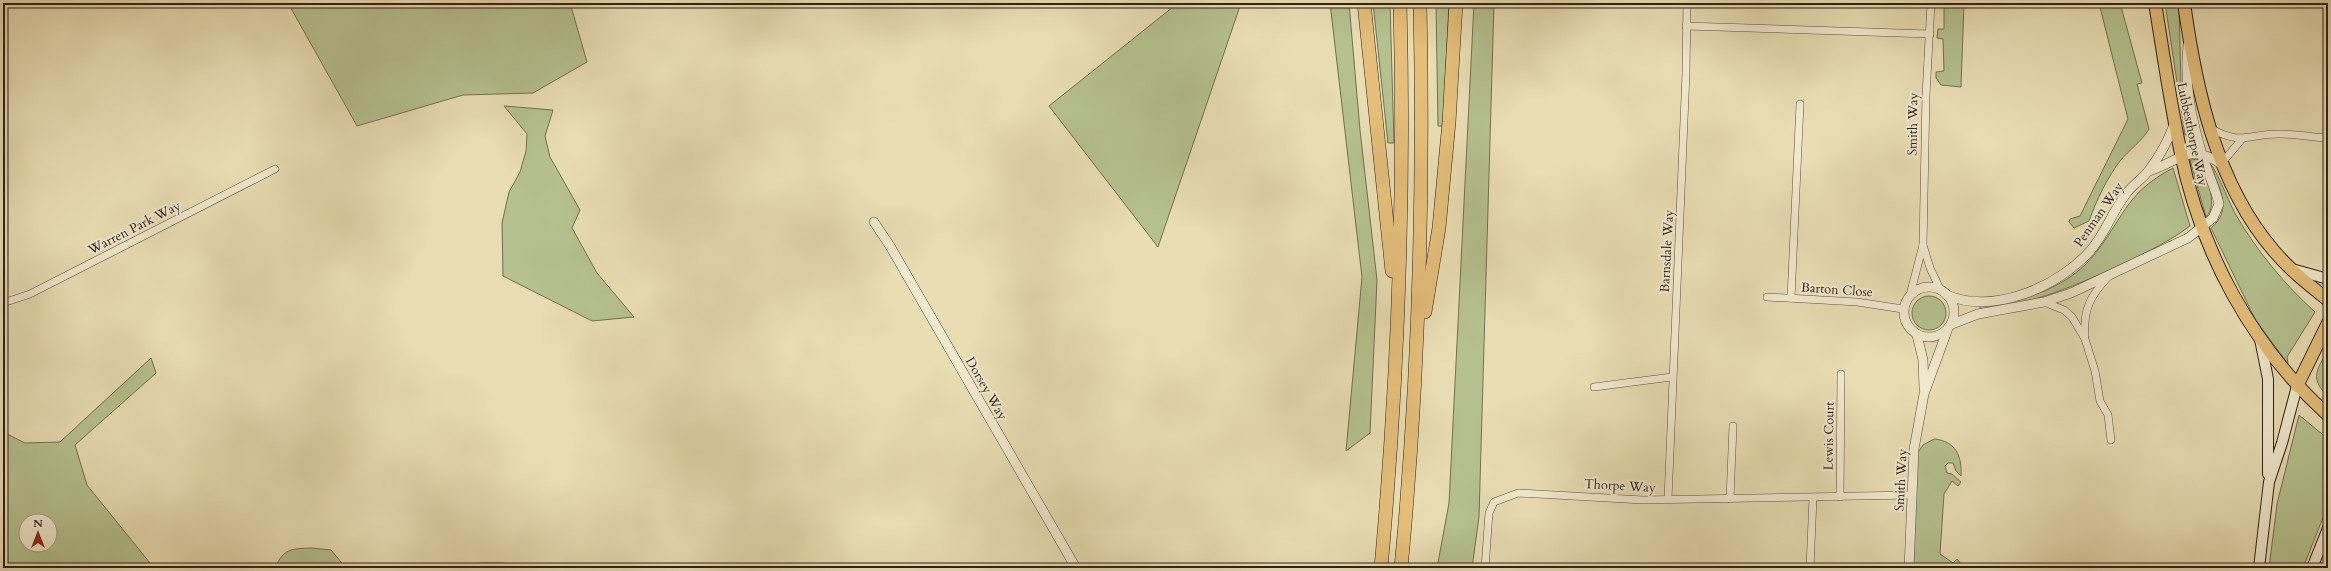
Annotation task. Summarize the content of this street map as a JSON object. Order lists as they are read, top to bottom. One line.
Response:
{"streets":{"highway":["Lubbesthorpe Way"],"street":["Smith Way","Penman Way","Warren Park Way","Barnsdale Way","Barton Close","Dorsey Way","Lewis Court","Thorpe Way"]},"crossings":[["Smith Way","Penman Way"],["Smith Way","Barton Close"],["Smith Way","Thorpe Way"],["Lubbesthorpe Way","Penman Way"],["Penman Way","Barton Close"],["Barnsdale Way","Thorpe Way"],["Lewis Court","Thorpe Way"]],"north":"top"}
